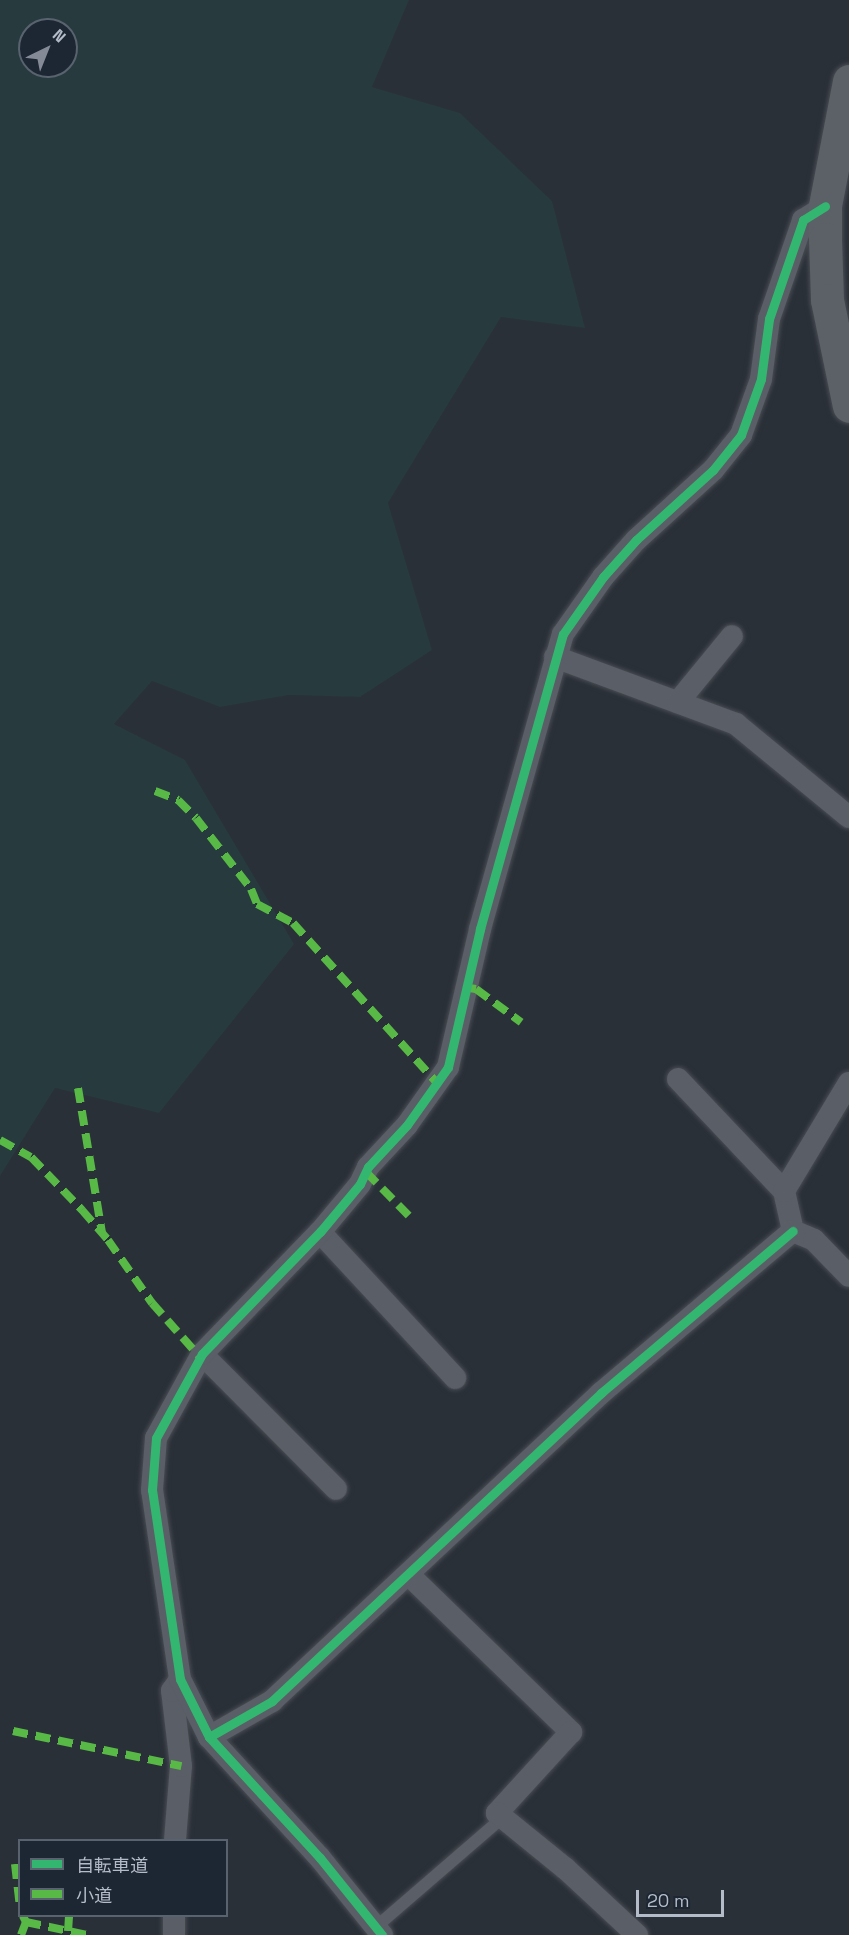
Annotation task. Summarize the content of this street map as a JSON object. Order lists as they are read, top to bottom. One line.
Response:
{"legend":["自転車道","小道"],"scale_bar":"20 m","north":"top right"}
